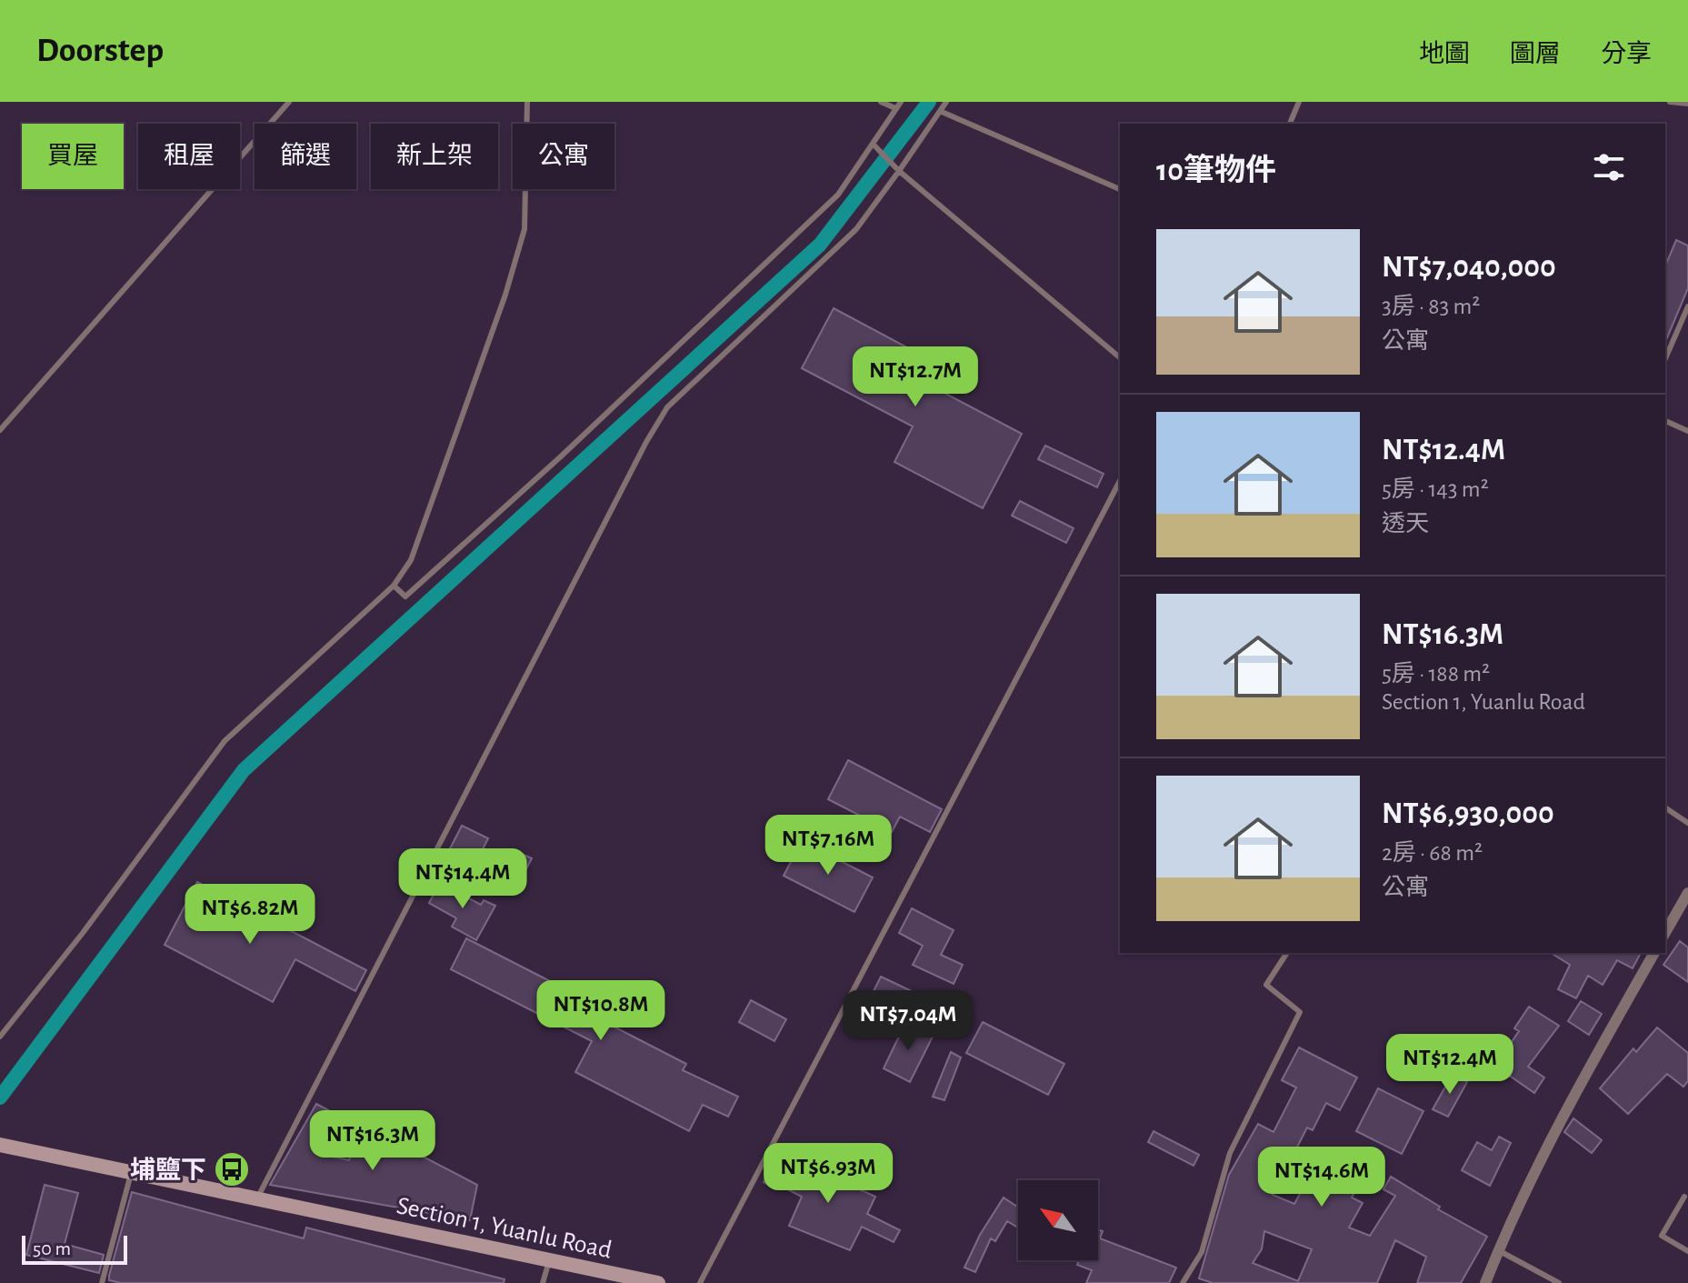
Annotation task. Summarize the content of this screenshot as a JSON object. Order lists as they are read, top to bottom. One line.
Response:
{"streets":{"main road":["Section 1, Yuanlu Road"]},"places":{"bus stop":["埔鹽下"]},"scale_bar":"50 m","north":"top left","page":{"header":"Doorstep","nav":["地圖","圖層","分享"],"chip":["買屋","租屋","篩選","新上架","公寓"],"heading":"10筆物件","list":[{"name":"NT$7,040,000","note":"3房 · 83 m² · 公寓"},{"name":"NT$12.4M","note":"5房 · 143 m² · 透天"},{"name":"NT$16.3M","note":"5房 · 188 m² · Section 1, Yuanlu Road"},{"name":"NT$6,930,000","note":"2房 · 68 m² · 公寓"}],"price":["NT$12.7M","NT$7.16M","NT$14.4M","NT$6.82M","NT$10.8M","NT$7.04M","NT$12.4M","NT$16.3M","NT$6.93M","NT$14.6M"],"scale":"50 m"}}
